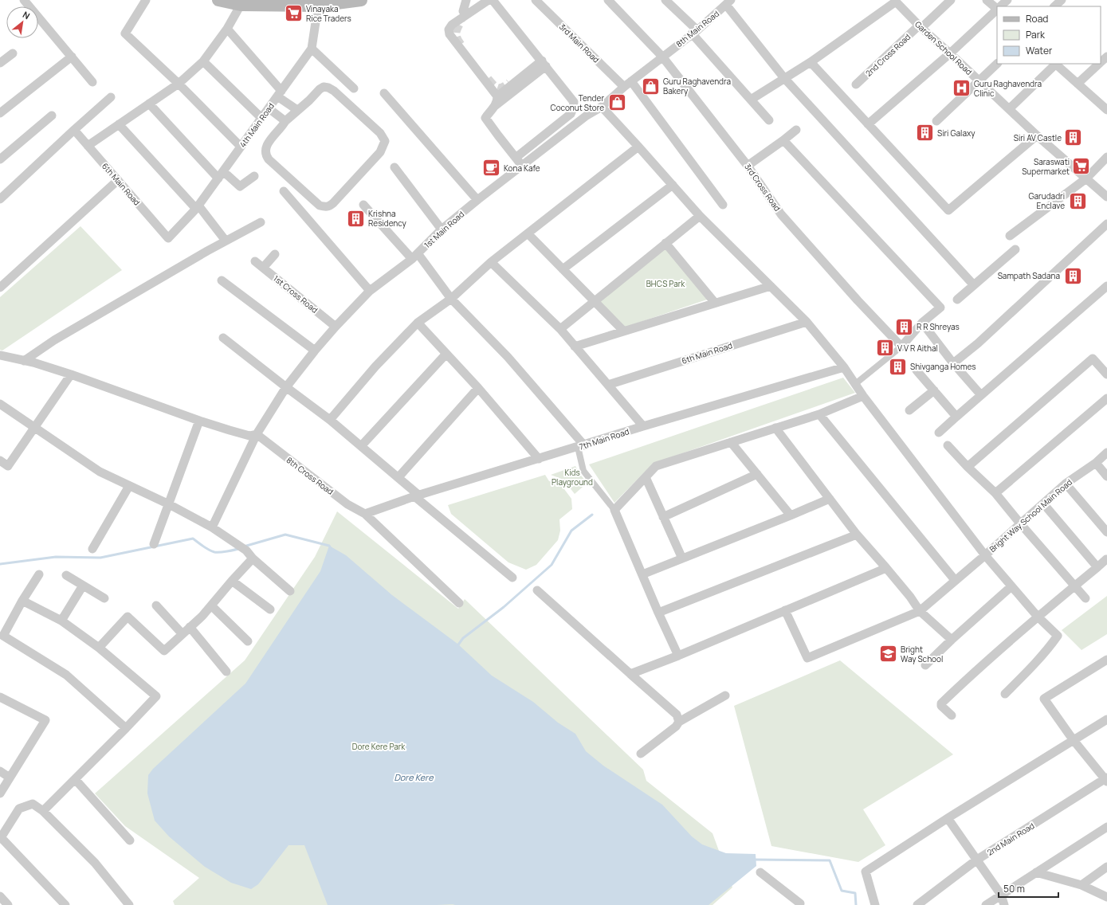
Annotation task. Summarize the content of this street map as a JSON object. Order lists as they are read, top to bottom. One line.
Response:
{"streets":{"street":["8th Main Road","3rd Main Road","Garden School Road","2nd Cross Road","4th Main Road","6th Main Road","3rd Cross Road","1st Main Road","1st Cross Road","7th Main Road","8th Cross Road","Bright Way School Main Road","2nd Main Road"]},"crossings":[["8th Main Road","3rd Cross Road"],["8th Main Road","1st Main Road"],["3rd Main Road","1st Main Road"],["Garden School Road","2nd Cross Road"],["4th Main Road","6th Main Road"],["3rd Cross Road","1st Main Road"],["1st Main Road","1st Cross Road"],["1st Main Road","8th Cross Road"],["7th Main Road","8th Cross Road"]],"water":["Dore Kere"],"parks":["BHCS Park","Kids Playground","Dore Kere Park"],"places":{"supermarket":["Vinayaka Rice Traders","Saraswati Supermarket"],"shop":["Guru Raghavendra Bakery","Tender Coconut Store"],"hospital":["Guru Raghavendra Clinic"],"building":["Siri Galaxy","Siri AV Castle","Garudadri Enclave","Krishna Residency","Sampath Sadana","R R Shreyas","V V R Aithal","Shivganga Homes"],"cafe":["Kona Kafe"],"school or university":["Bright Way School"]},"legend":["Road","Park","Water"],"scale_bar":"50 m","north":"top right"}
